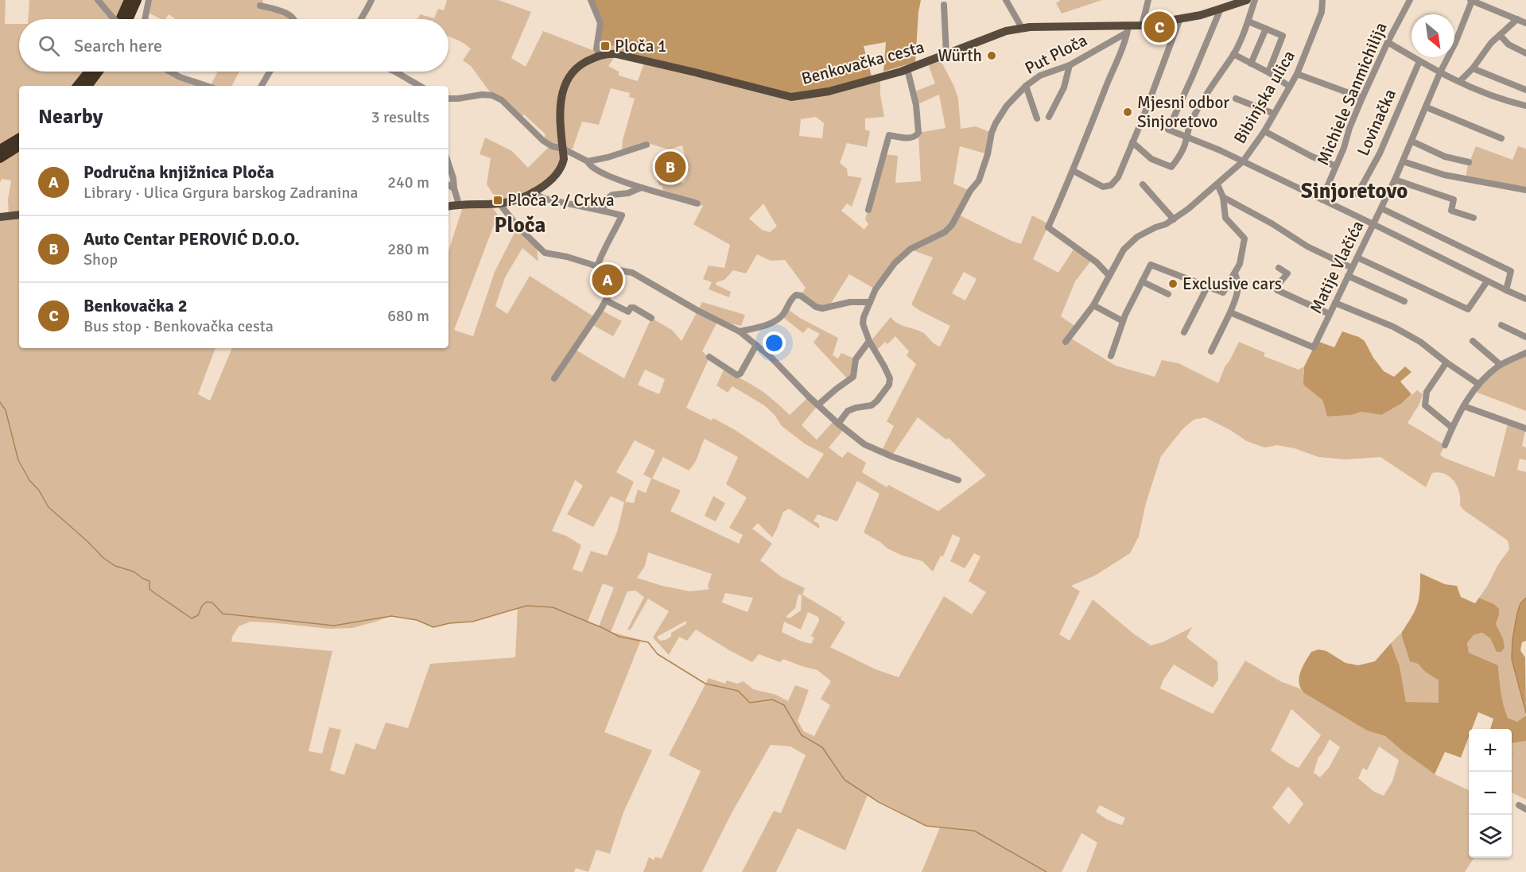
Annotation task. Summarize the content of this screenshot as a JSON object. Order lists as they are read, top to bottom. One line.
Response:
{"streets":{"main road":["Benkovačka cesta"],"street":["Put Ploča","Michiele Sanmichilija","Bibinjska ulica","Lovinačka","Matije Vlačića"]},"crossings":[["Put Ploča","Benkovačka cesta"]],"districts":["Sinjoretovo","Ploča"],"places":{"transit":["Ploča 1","Ploča 2 / Crkva"],"other":["Würth","Mjesni odbor Sinjoretovo","Exclusive cars"]},"north":"bottom right","page":{"pins":["C","B","A"],"search":"Search here","heading":["Nearby","3 results"],"list":[{"mark":"A","name":"Područna knjižnica Ploča","note":"Library · Ulica Grgura barskog Zadranina","value":"240 m"},{"mark":"B","name":"Auto Centar PEROVIĆ D.O.O.","note":"Shop","value":"280 m"},{"mark":"C","name":"Benkovačka 2","note":"Bus stop · Benkovačka cesta","value":"680 m"}],"map_buttons":["+","−"]}}
